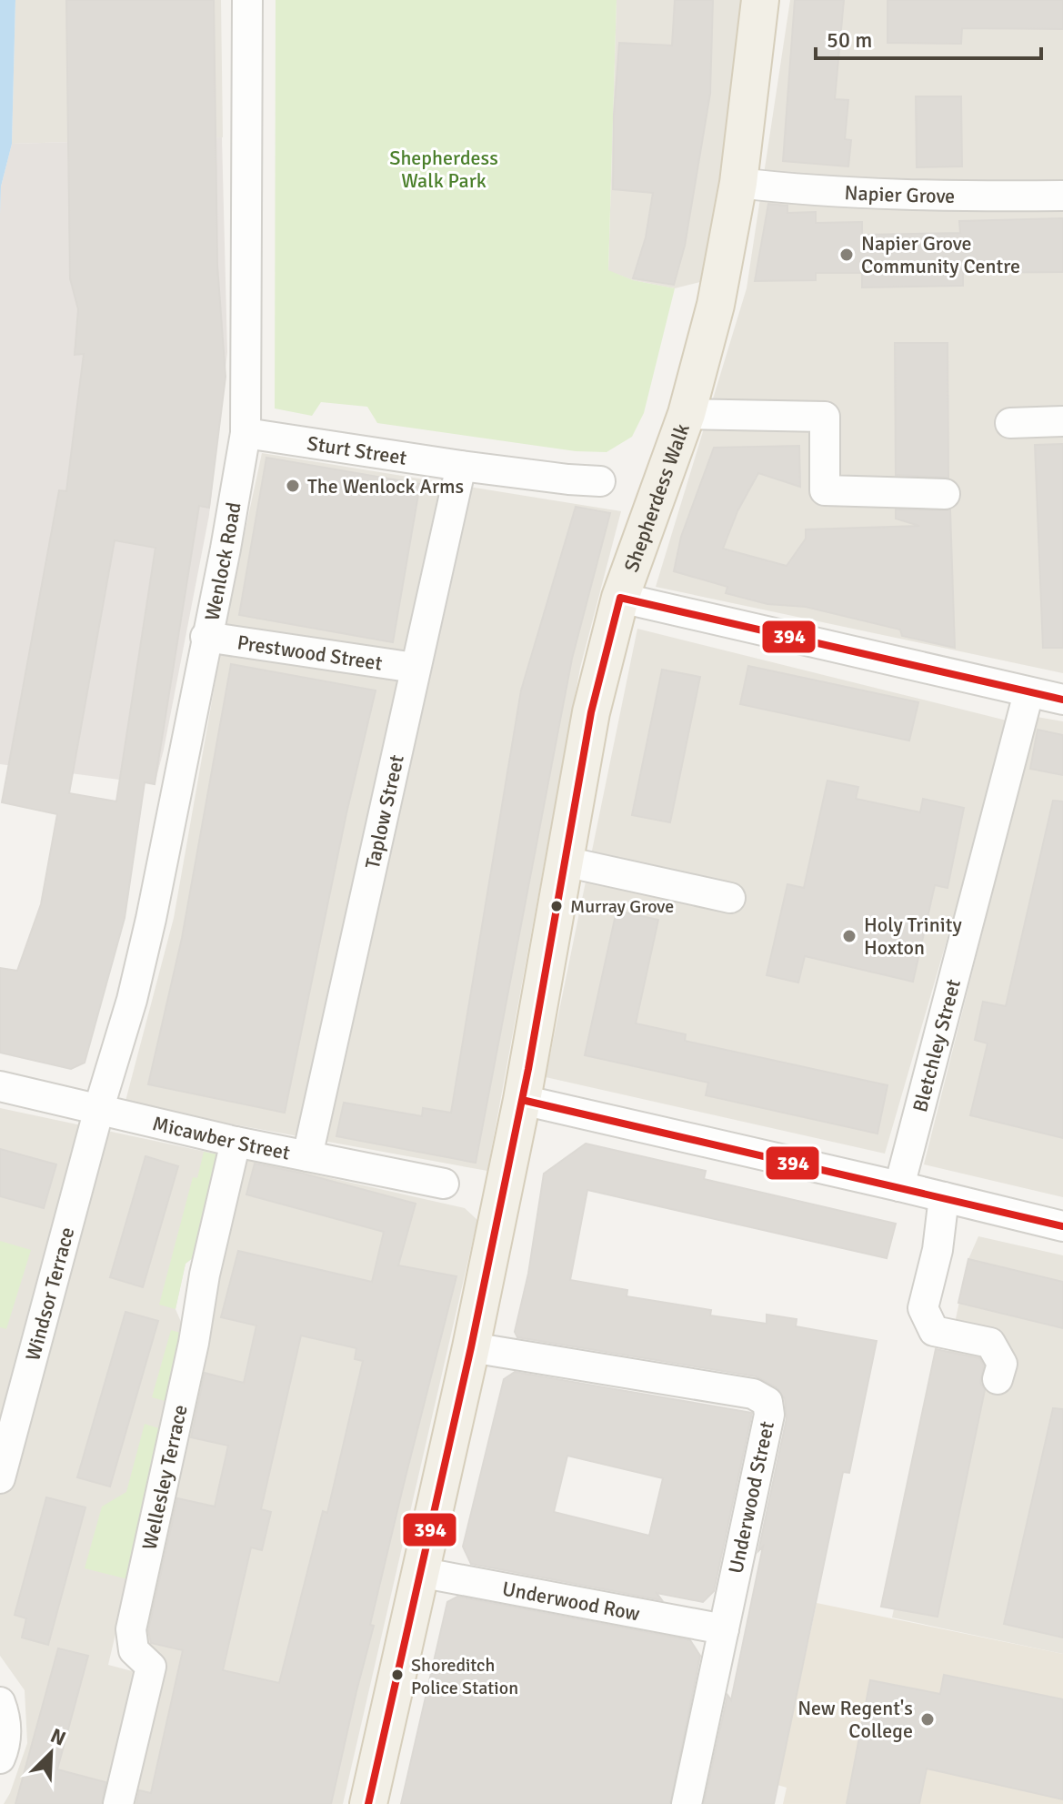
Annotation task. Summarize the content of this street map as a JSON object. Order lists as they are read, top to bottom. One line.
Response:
{"streets":{"main road":["Shepherdess Walk"],"street":["Napier Grove","Sturt Street","Wenlock Road","Prestwood Street","Taplow Street","Bletchley Street","Micawber Street","Windsor Terrace","Wellesley Terrace","Underwood Street","Underwood Row"]},"crossings":[["Napier Grove","Shepherdess Walk"],["Sturt Street","Wenlock Road"],["Sturt Street","Taplow Street"],["Shepherdess Walk","Underwood Street"],["Shepherdess Walk","Underwood Row"],["Wenlock Road","Prestwood Street"],["Wenlock Road","Micawber Street"],["Wenlock Road","Windsor Terrace"],["Prestwood Street","Taplow Street"],["Taplow Street","Micawber Street"],["Micawber Street","Windsor Terrace"],["Micawber Street","Wellesley Terrace"],["Underwood Street","Underwood Row"]],"parks":["Shepherdess Walk Park"],"places":["Napier Grove Community Centre","The Wenlock Arms","Murray Grove","Holy Trinity Hoxton","Shoreditch Police Station","New Regent's College"],"lines":["transit line 394"],"scale_bar":"50 m","north":"top right"}
